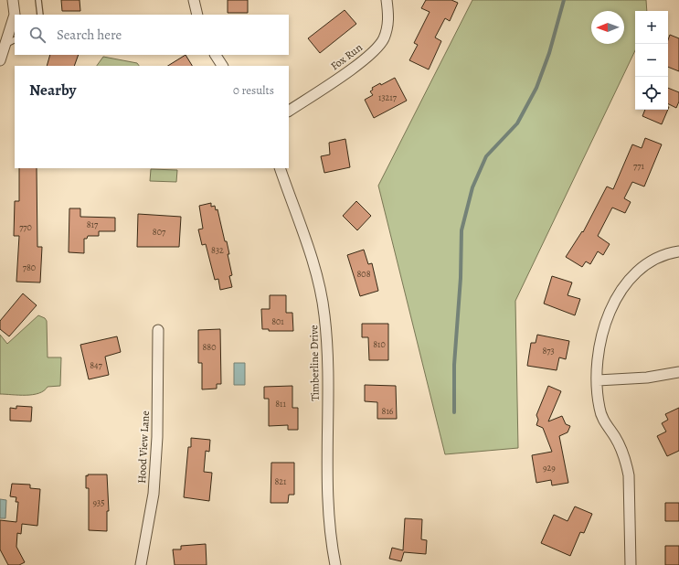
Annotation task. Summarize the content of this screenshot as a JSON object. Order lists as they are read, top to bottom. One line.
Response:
{"streets":{"street":["Fox Run","Timberline Drive","Hood View Lane"]},"house_numbers":["13217","771","817","770","807","832","780","808","801","810","880","873","847","811","816","929","821","935"],"north":"left","page":{"map_buttons":["+","−"],"search":"Search here","heading":["Nearby","0 results"]}}
